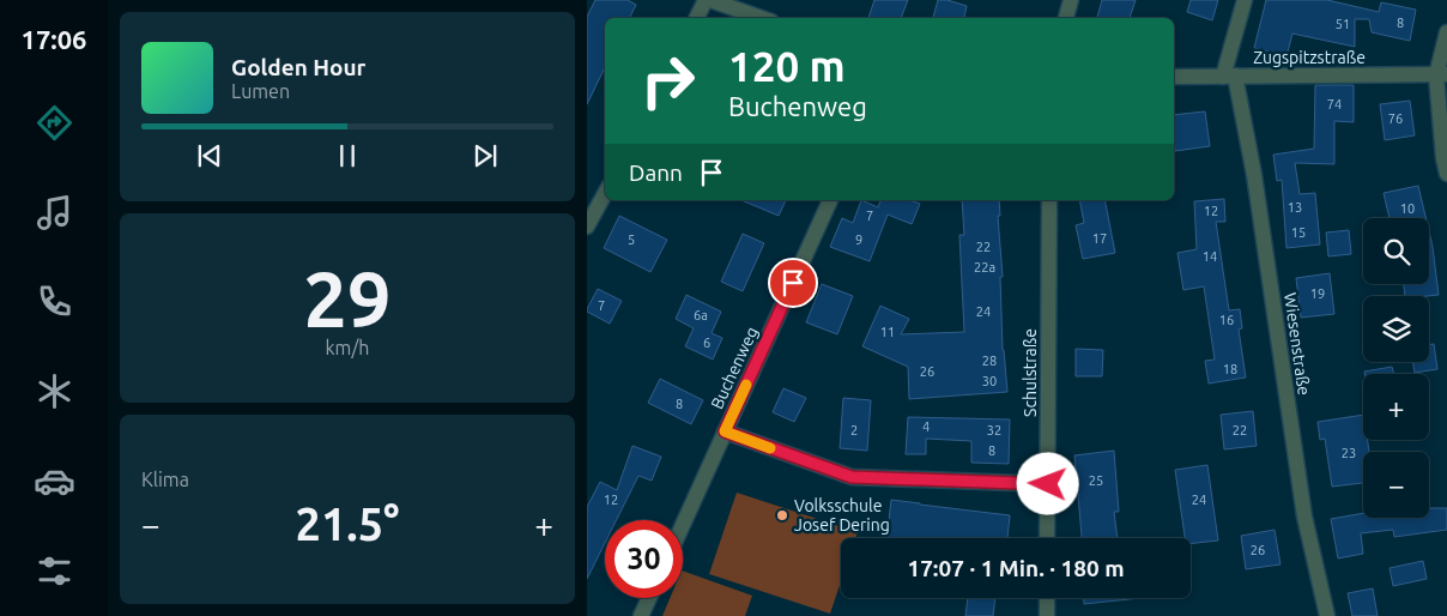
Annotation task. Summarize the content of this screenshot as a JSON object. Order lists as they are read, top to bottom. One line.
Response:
{"streets":{"street":["Zugspitzstraße","Wiesenstraße","Buchenweg","Schulstraße"]},"crossings":[["Zugspitzstraße","Wiesenstraße"]],"places":["Volksschule Josef Dering"],"house_numbers":["8","51","74","76","13","10","12","7","15","17","5","9","22","14","22a","19","7","24","6a","16","11","6","28","18","26","30","8","4","2","32","22","8","23","25","12","24","26"],"page":{"tabs":"17:06","turn":["120 m","Buchenweg"],"song":["Golden Hour","Lumen"],"then":"Dann","tile":[["29","km/h"],"Klima"],"map_buttons":["+","−"],"heat":["−","21.5°","+"],"limit":"30","trip":"17:07 · 1 Min. · 180 m"}}
